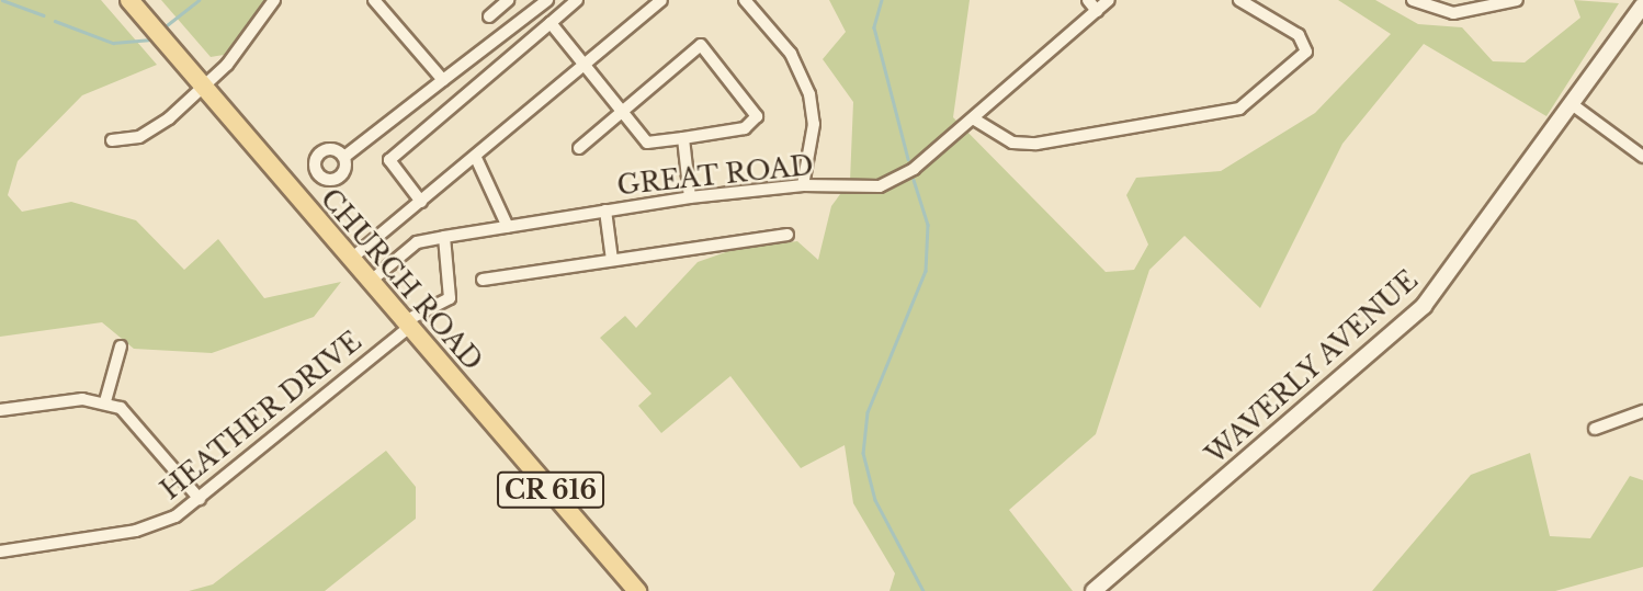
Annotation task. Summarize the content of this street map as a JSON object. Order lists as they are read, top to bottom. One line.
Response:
{"streets":{"main road":["CHURCH ROAD","CR 616"],"street":["GREAT ROAD","WAVERLY AVENUE","HEATHER DRIVE"]},"crossings":[["GREAT ROAD","CHURCH ROAD"],["CHURCH ROAD","HEATHER DRIVE"]]}
